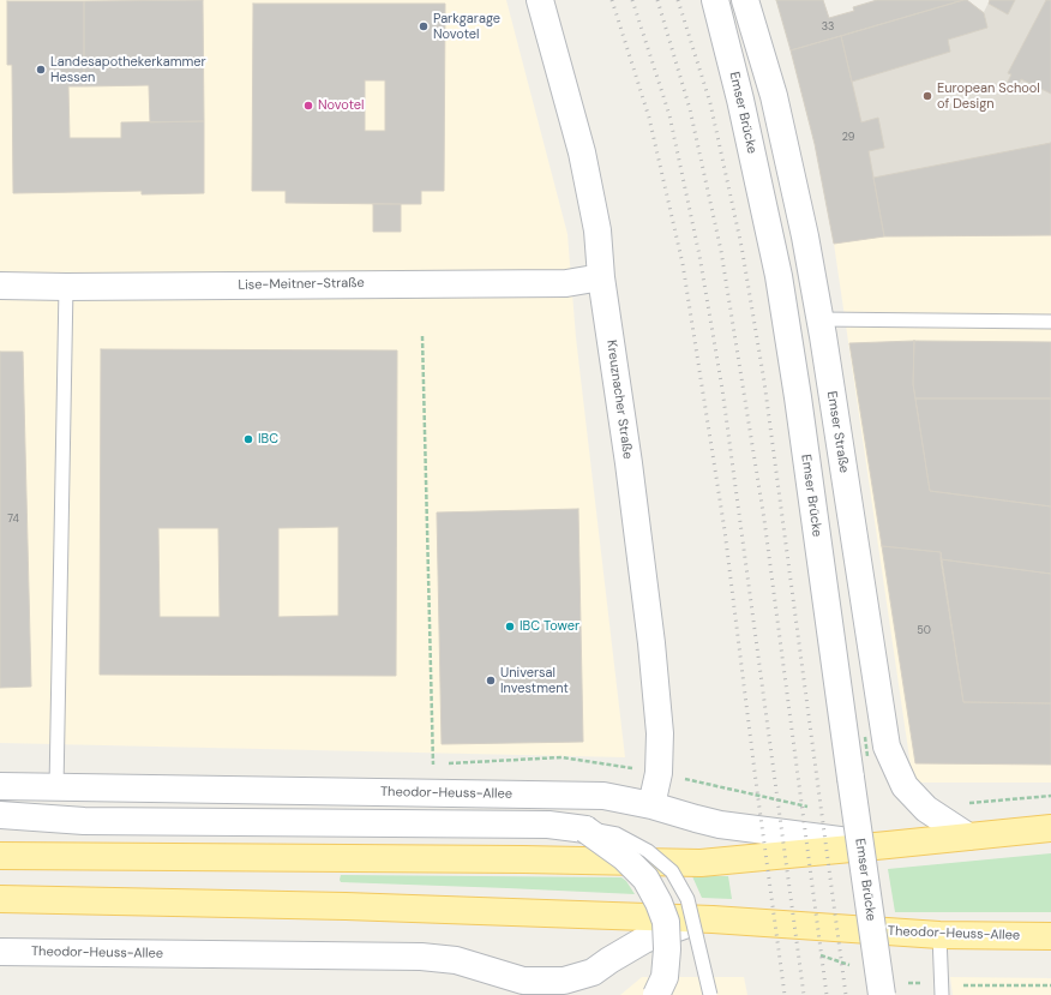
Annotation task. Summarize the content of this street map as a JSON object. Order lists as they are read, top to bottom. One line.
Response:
{"streets":{"main road":["Theodor-Heuss-Allee"],"street":["Emser Brücke","Lise-Meitner-Straße","Kreuznacher Straße","Emser Straße"]},"crossings":[["Lise-Meitner-Straße","Kreuznacher Straße"],["Kreuznacher Straße","Theodor-Heuss-Allee"],["Emser Straße","Theodor-Heuss-Allee"]],"places":["Parkgarage Novotel","Landesapothekerkammer Hessen","European School of Design","Novotel","IBC","IBC Tower","Universal Investment"],"house_numbers":["33","29","74","50"]}
